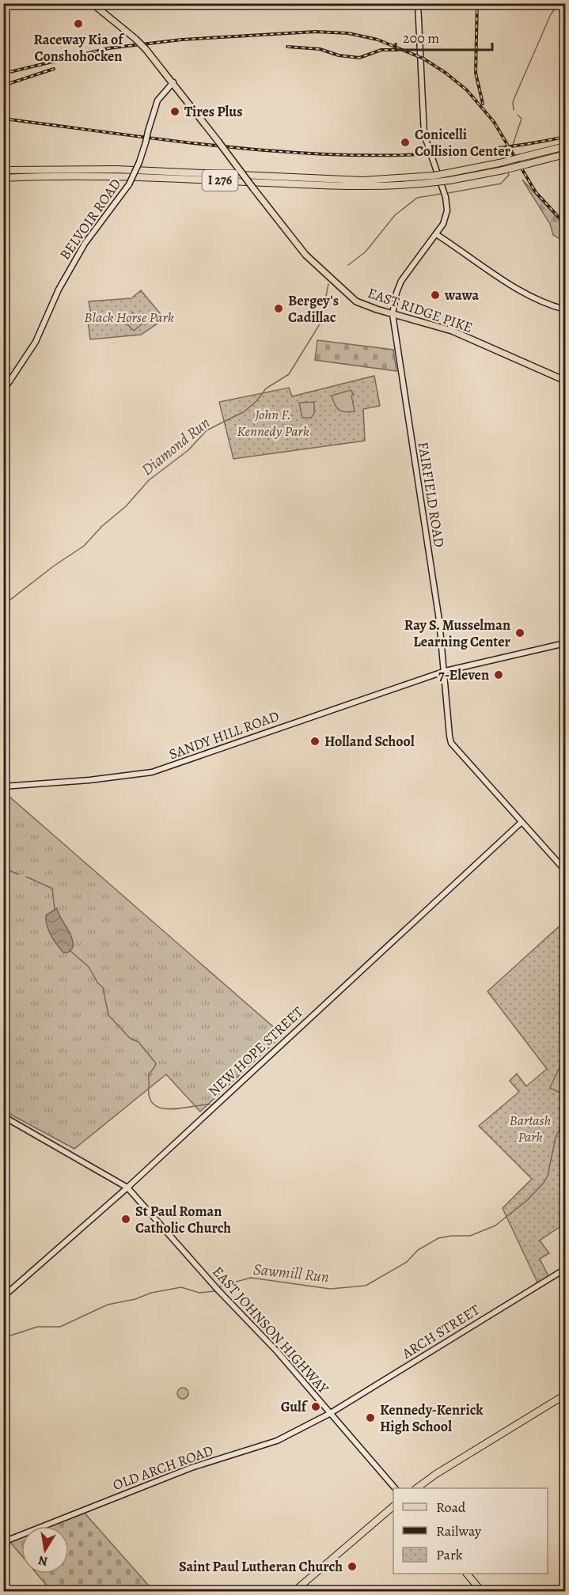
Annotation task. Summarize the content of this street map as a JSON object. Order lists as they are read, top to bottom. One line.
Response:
{"streets":{"highway":["I 276"],"main road":["EAST RIDGE PIKE"],"street":["BELVOIR ROAD","FAIRFIELD ROAD","SANDY HILL ROAD","NEW HOPE STREET","EAST JOHNSON HIGHWAY","ARCH STREET","OLD ARCH ROAD"]},"crossings":[["BELVOIR ROAD","EAST RIDGE PIKE"],["EAST RIDGE PIKE","FAIRFIELD ROAD"],["FAIRFIELD ROAD","SANDY HILL ROAD"],["FAIRFIELD ROAD","NEW HOPE STREET"],["NEW HOPE STREET","EAST JOHNSON HIGHWAY"],["EAST JOHNSON HIGHWAY","ARCH STREET"],["EAST JOHNSON HIGHWAY","OLD ARCH ROAD"],["ARCH STREET","OLD ARCH ROAD"]],"water":["Diamond Run","Sawmill Run"],"parks":["Black Horse Park","John F. Kennedy Park","Bartash Park"],"places":["Raceway Kia of Conshohocken","Tires Plus","Conicelli Collision Center","wawa","Bergey's Cadillac","Ray S. Musselman Learning Center","7-Eleven","Holland School","St Paul Roman Catholic Church","Gulf","Kennedy-Kenrick High School","Saint Paul Lutheran Church"],"legend":["Road","Railway","Park"],"scale_bar":"200 m","north":"bottom"}
